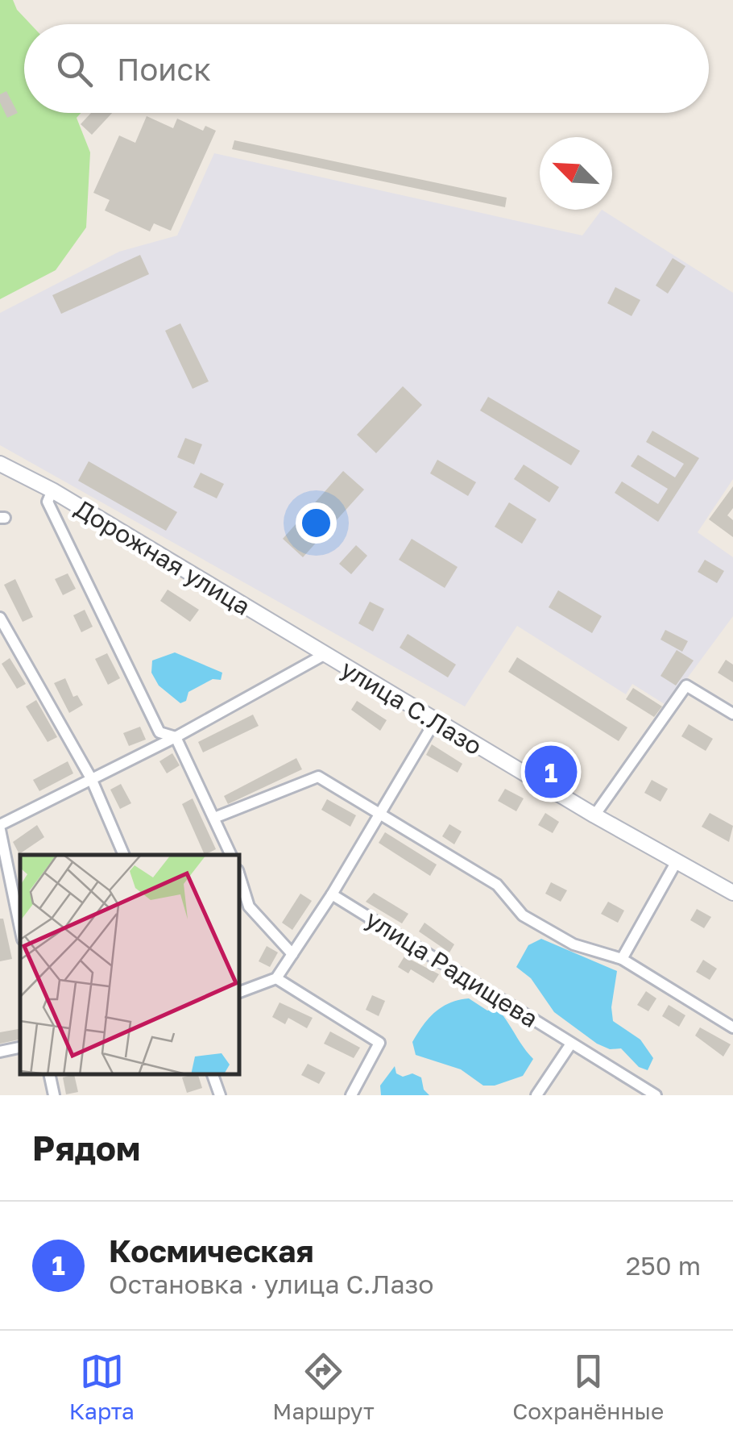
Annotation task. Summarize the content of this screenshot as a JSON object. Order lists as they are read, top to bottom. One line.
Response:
{"streets":{"street":["Дорожная улица","улица С.Лазо","улица Радищева"]},"crossings":[["Дорожная улица","улица С.Лазо"]],"north":"top left","page":{"search":"Поиск","pins":"1","heading":"Рядом","list":[{"mark":"1","name":"Космическая","note":"Остановка · улица С.Лазо","value":"250 m"}],"nav":["Карта","Маршрут","Сохранённые"]}}
